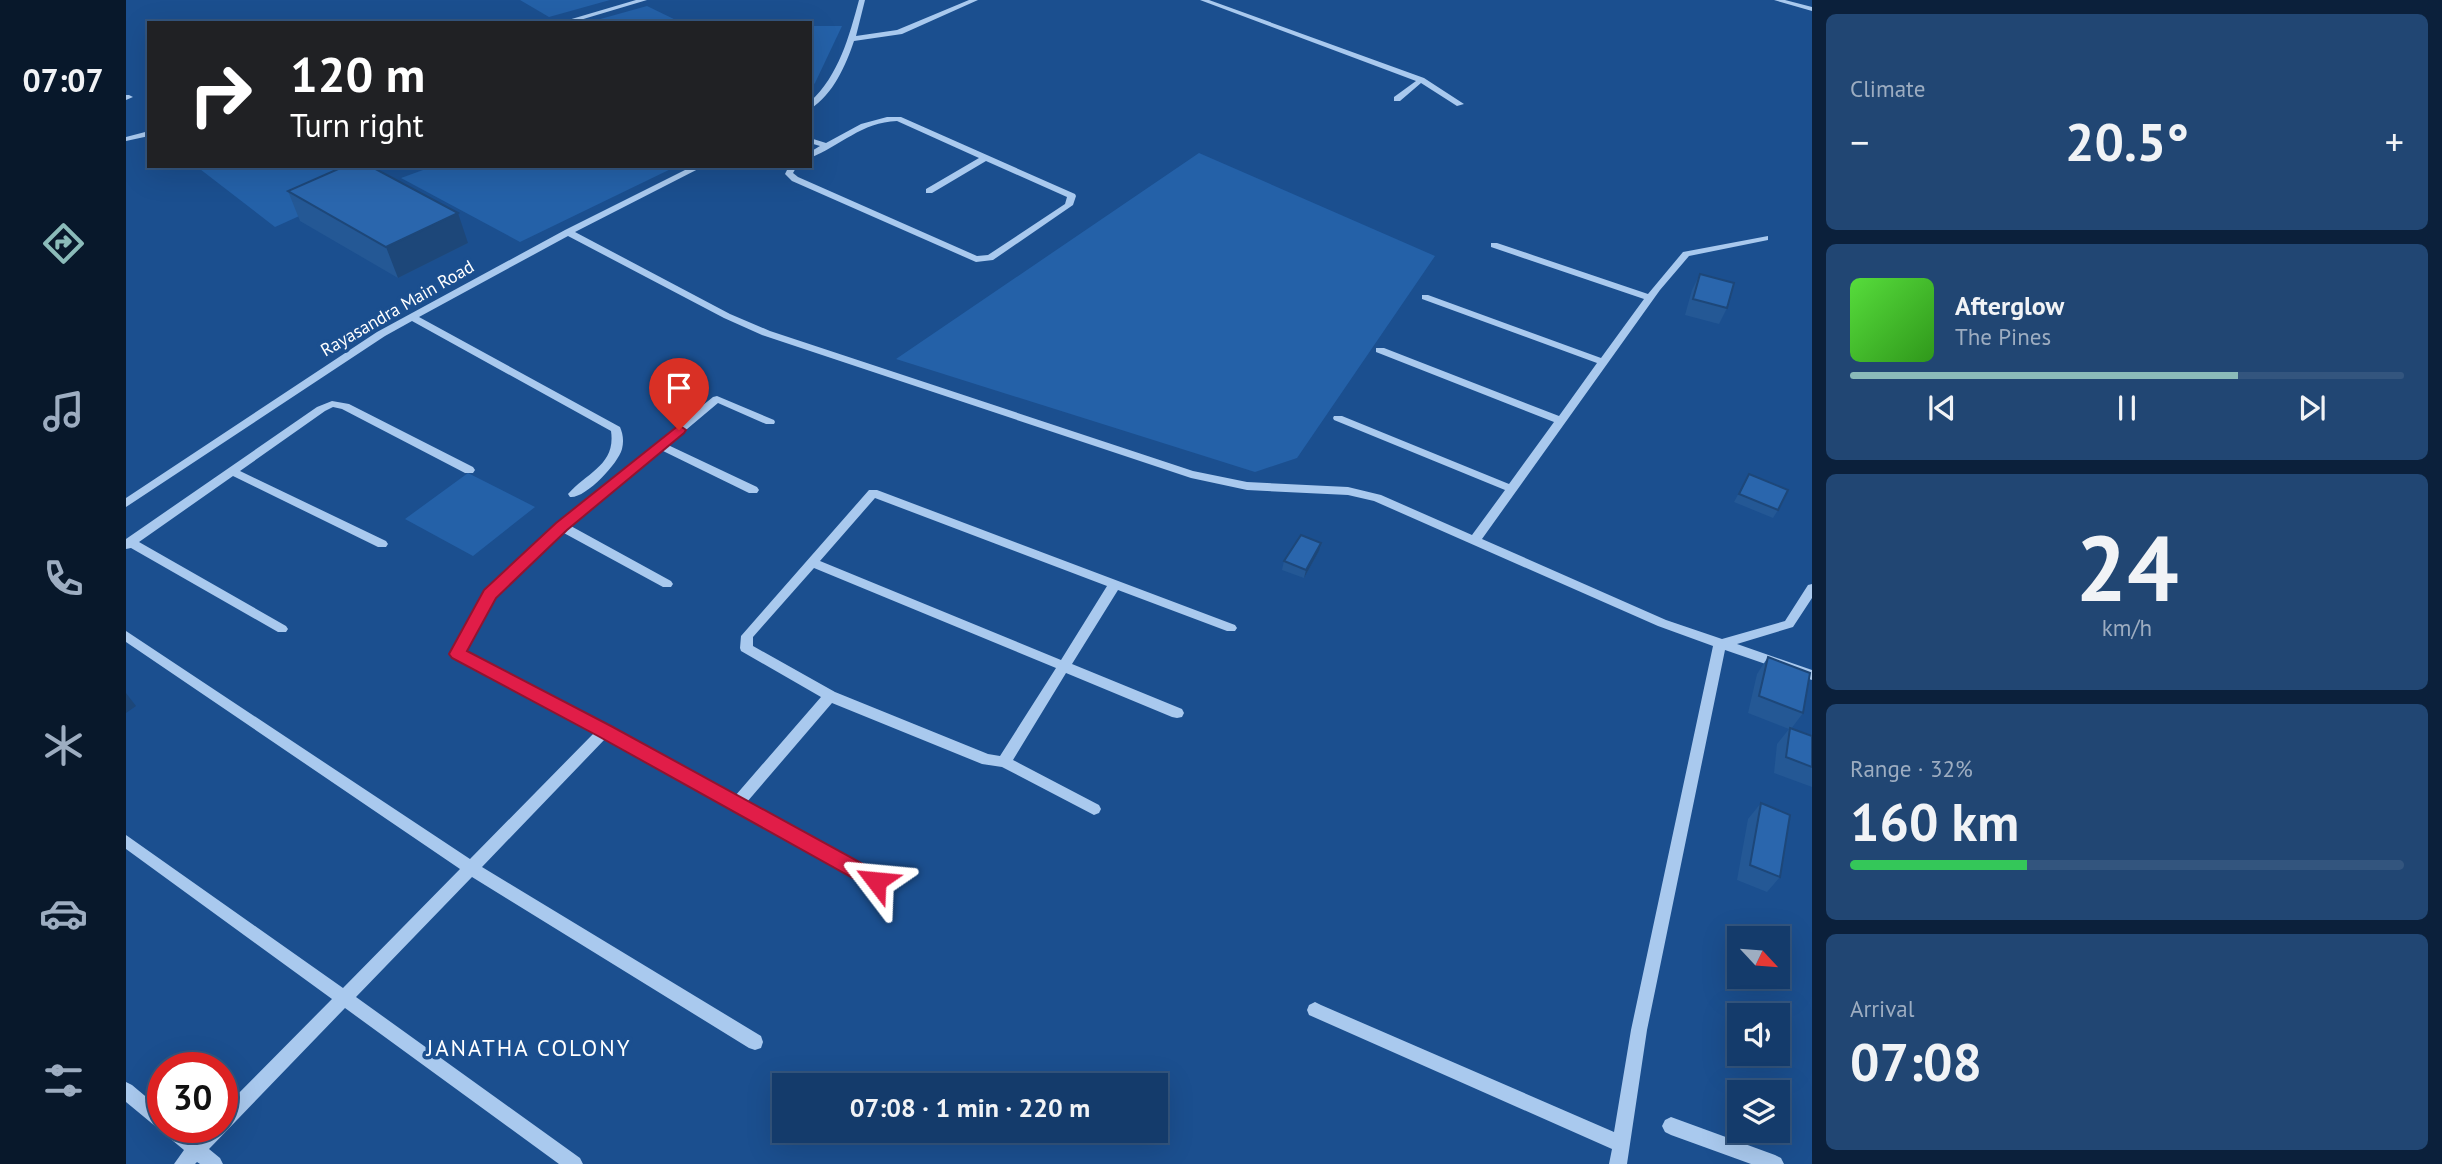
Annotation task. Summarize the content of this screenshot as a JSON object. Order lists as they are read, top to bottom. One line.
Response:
{"streets":{"street":["Rayasandra Main Road"]},"districts":["JANATHA COLONY"],"north":"bottom right","page":{"tabs":"07:07","tile":["Climate",["24","km/h"],["Range · 32%","160 km"],["Arrival","07:08"]],"turn":["120 m","Turn right"],"heat":["−","20.5°","+"],"song":["Afterglow","The Pines"],"limit":"30","trip":"07:08 · 1 min · 220 m"}}
